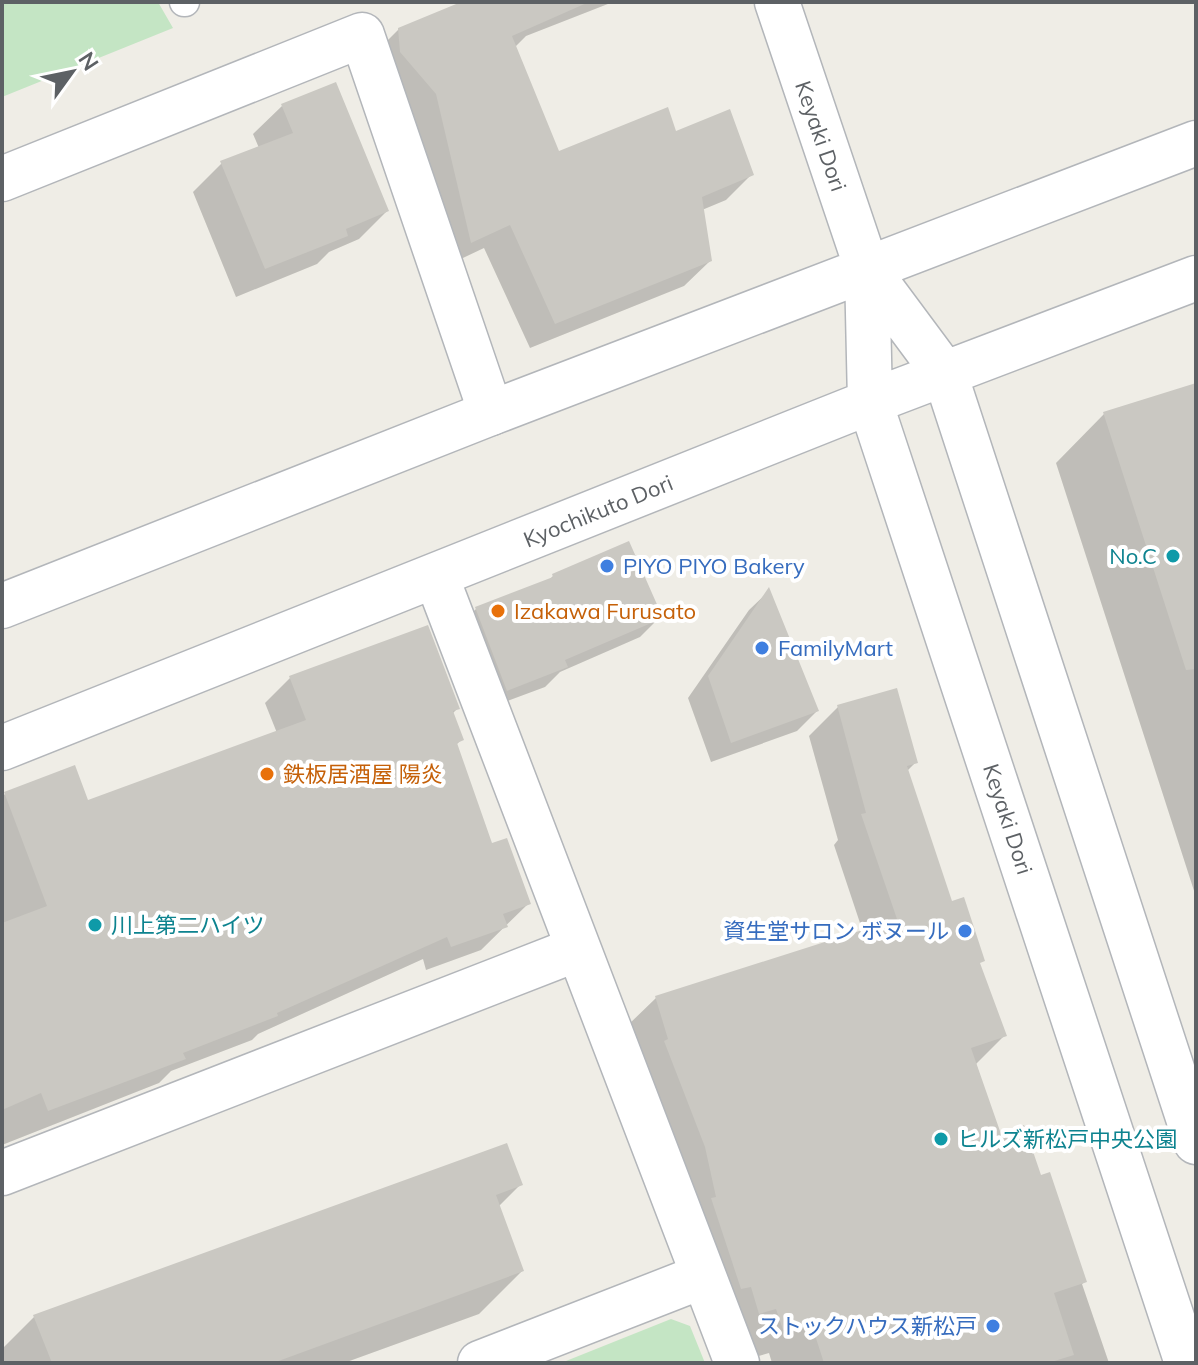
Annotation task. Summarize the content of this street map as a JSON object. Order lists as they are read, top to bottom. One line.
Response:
{"streets":{"street":["Keyaki Dori","Kyochikuto Dori"]},"crossings":[["Keyaki Dori","Kyochikuto Dori"]],"places":["No.C","PIYO PIYO Bakery","Izakawa Furusato","FamilyMart","鉄板居酒屋 陽炎","川上第二ハイツ","資生堂サロン ボヌール","ヒルズ新松戸中央公園","ストックハウス新松戸"],"north":"top right"}
